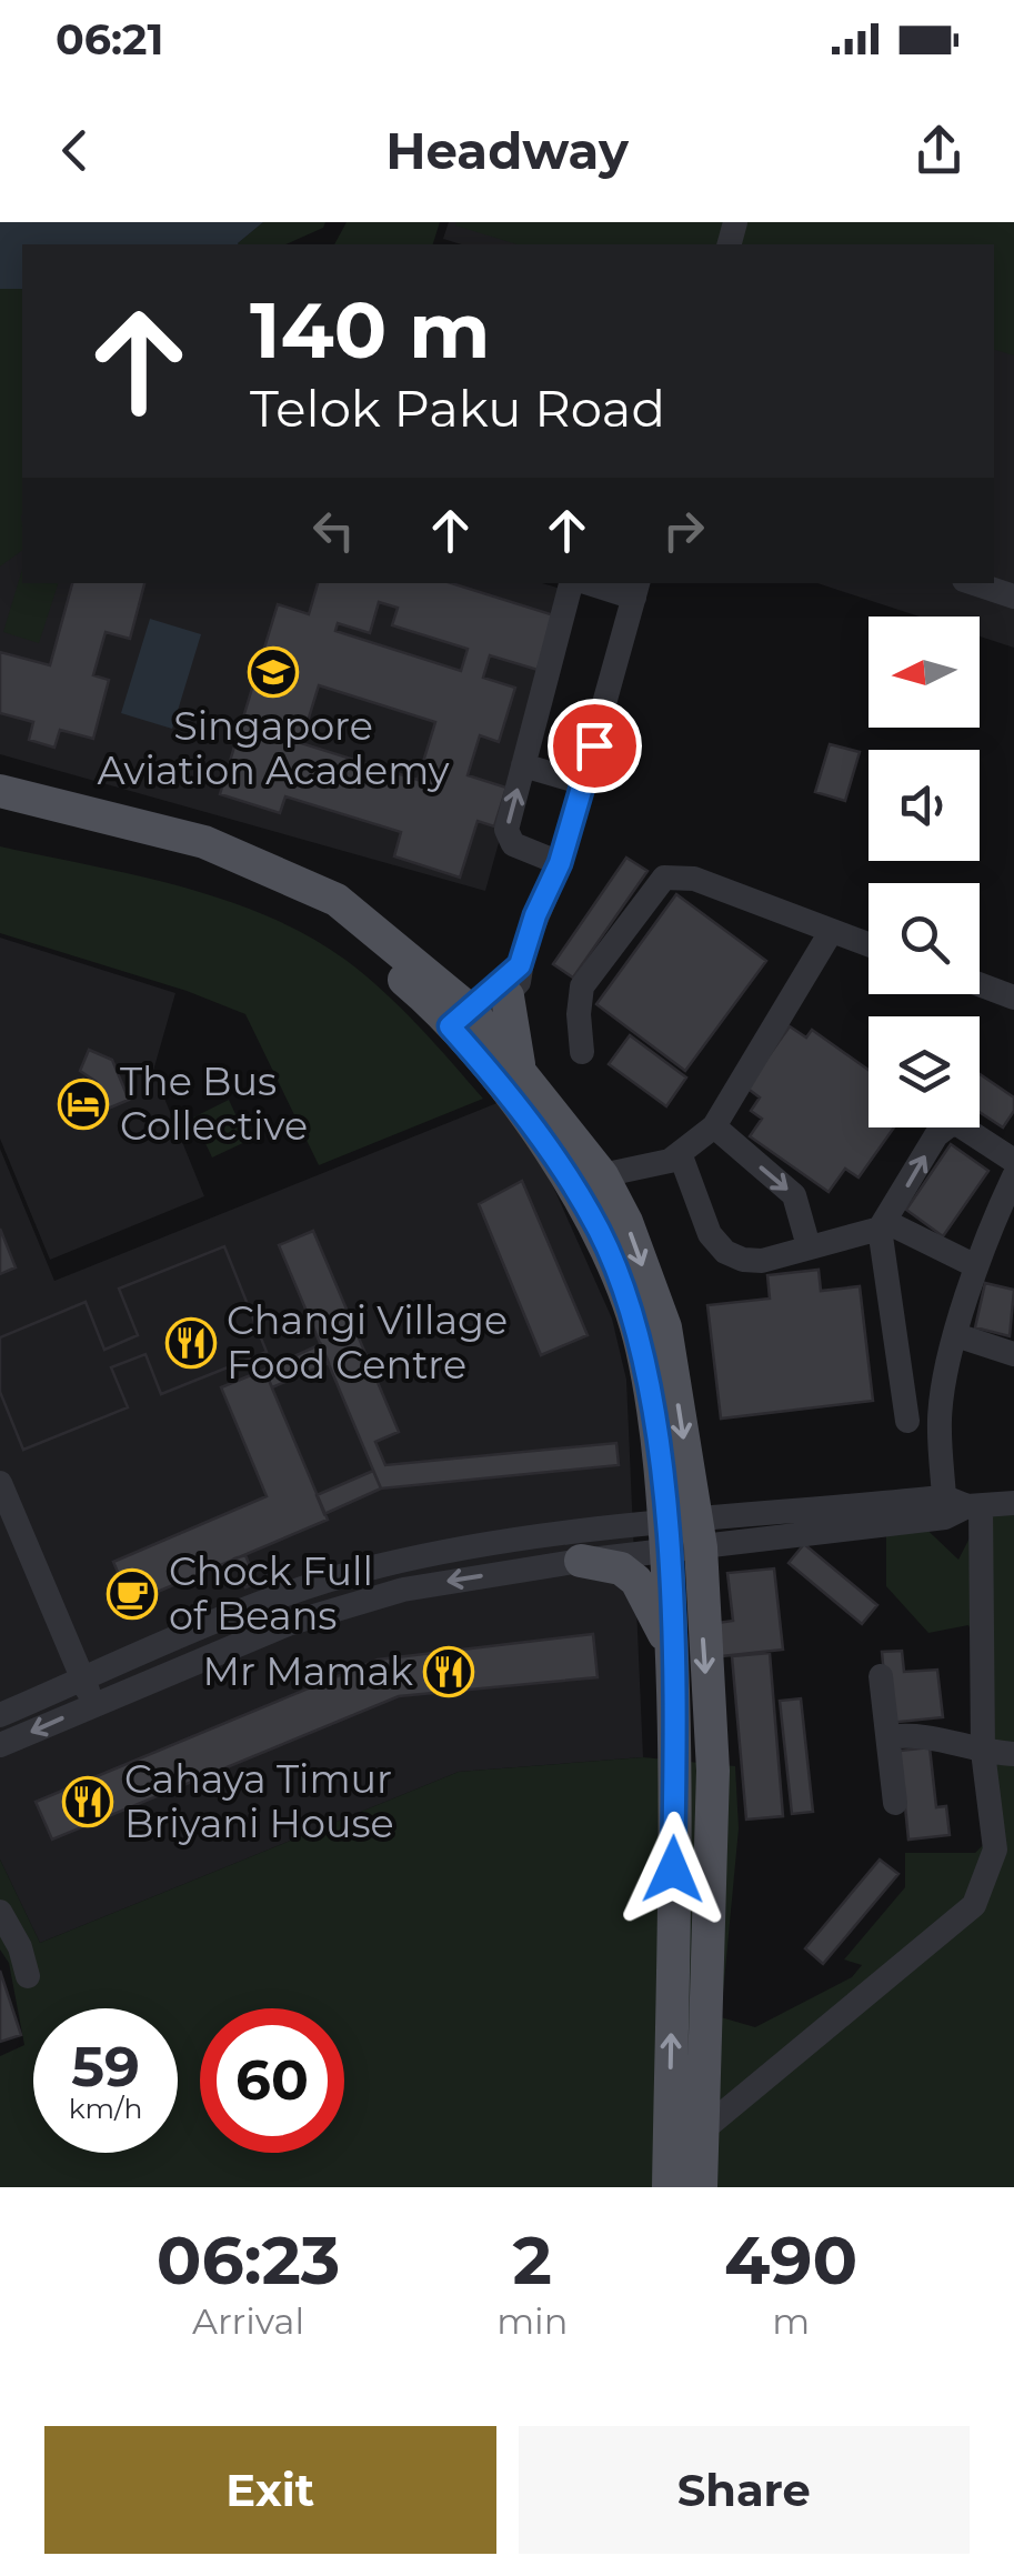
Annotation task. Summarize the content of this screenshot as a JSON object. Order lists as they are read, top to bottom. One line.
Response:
{"places":{"school or university":["Singapore Aviation Academy"],"hotel":["The Bus Collective"],"restaurant":["Changi Village Food Centre","Mr Mamak","Cahaya Timur Briyani House"],"cafe":["Chock Full of Beans"]},"north":"left","page":{"status":"06:21","header":"Headway","turn":["140 m","Telok Paku Road"],"speed":"59 km/h","limit":"60","eta":["06:23","Arrival","2","min","490","m"],"buttons":["Exit","Share"]}}
